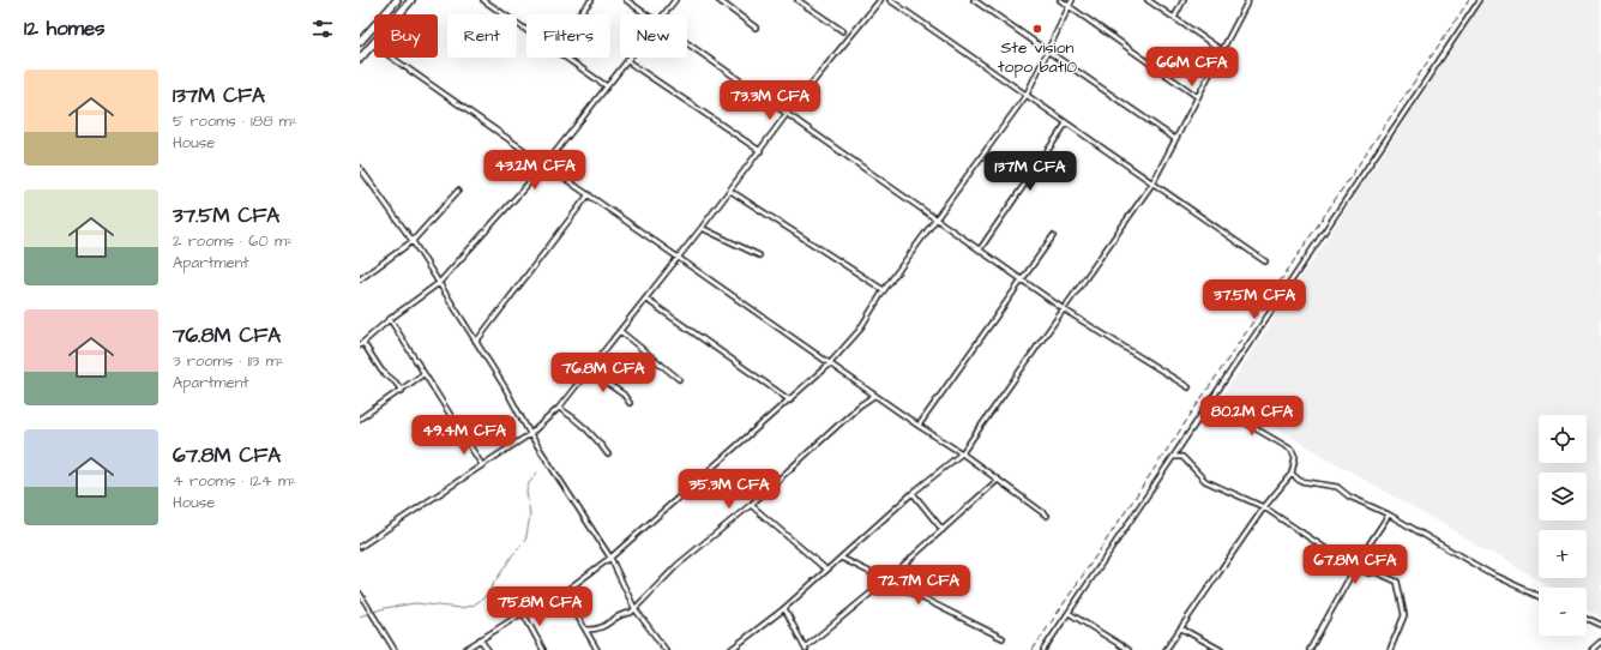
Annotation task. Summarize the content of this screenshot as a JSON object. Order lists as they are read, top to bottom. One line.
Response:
{"places":["Ste vision topo bat10"],"page":{"heading":"12 homes","chip":["Buy","Rent","Filters","New"],"price":["66M CFA","73.3M CFA","43.2M CFA","137M CFA","37.5M CFA","76.8M CFA","80.2M CFA","49.4M CFA","35.3M CFA","67.8M CFA","72.7M CFA","75.8M CFA"],"list":[{"name":"137M CFA","note":"5 rooms · 188 m² · House"},{"name":"37.5M CFA","note":"2 rooms · 60 m² · Apartment"},{"name":"76.8M CFA","note":"3 rooms · 113 m² · Apartment"},{"name":"67.8M CFA","note":"4 rooms · 124 m² · House"}],"map_buttons":["+","−"]}}
